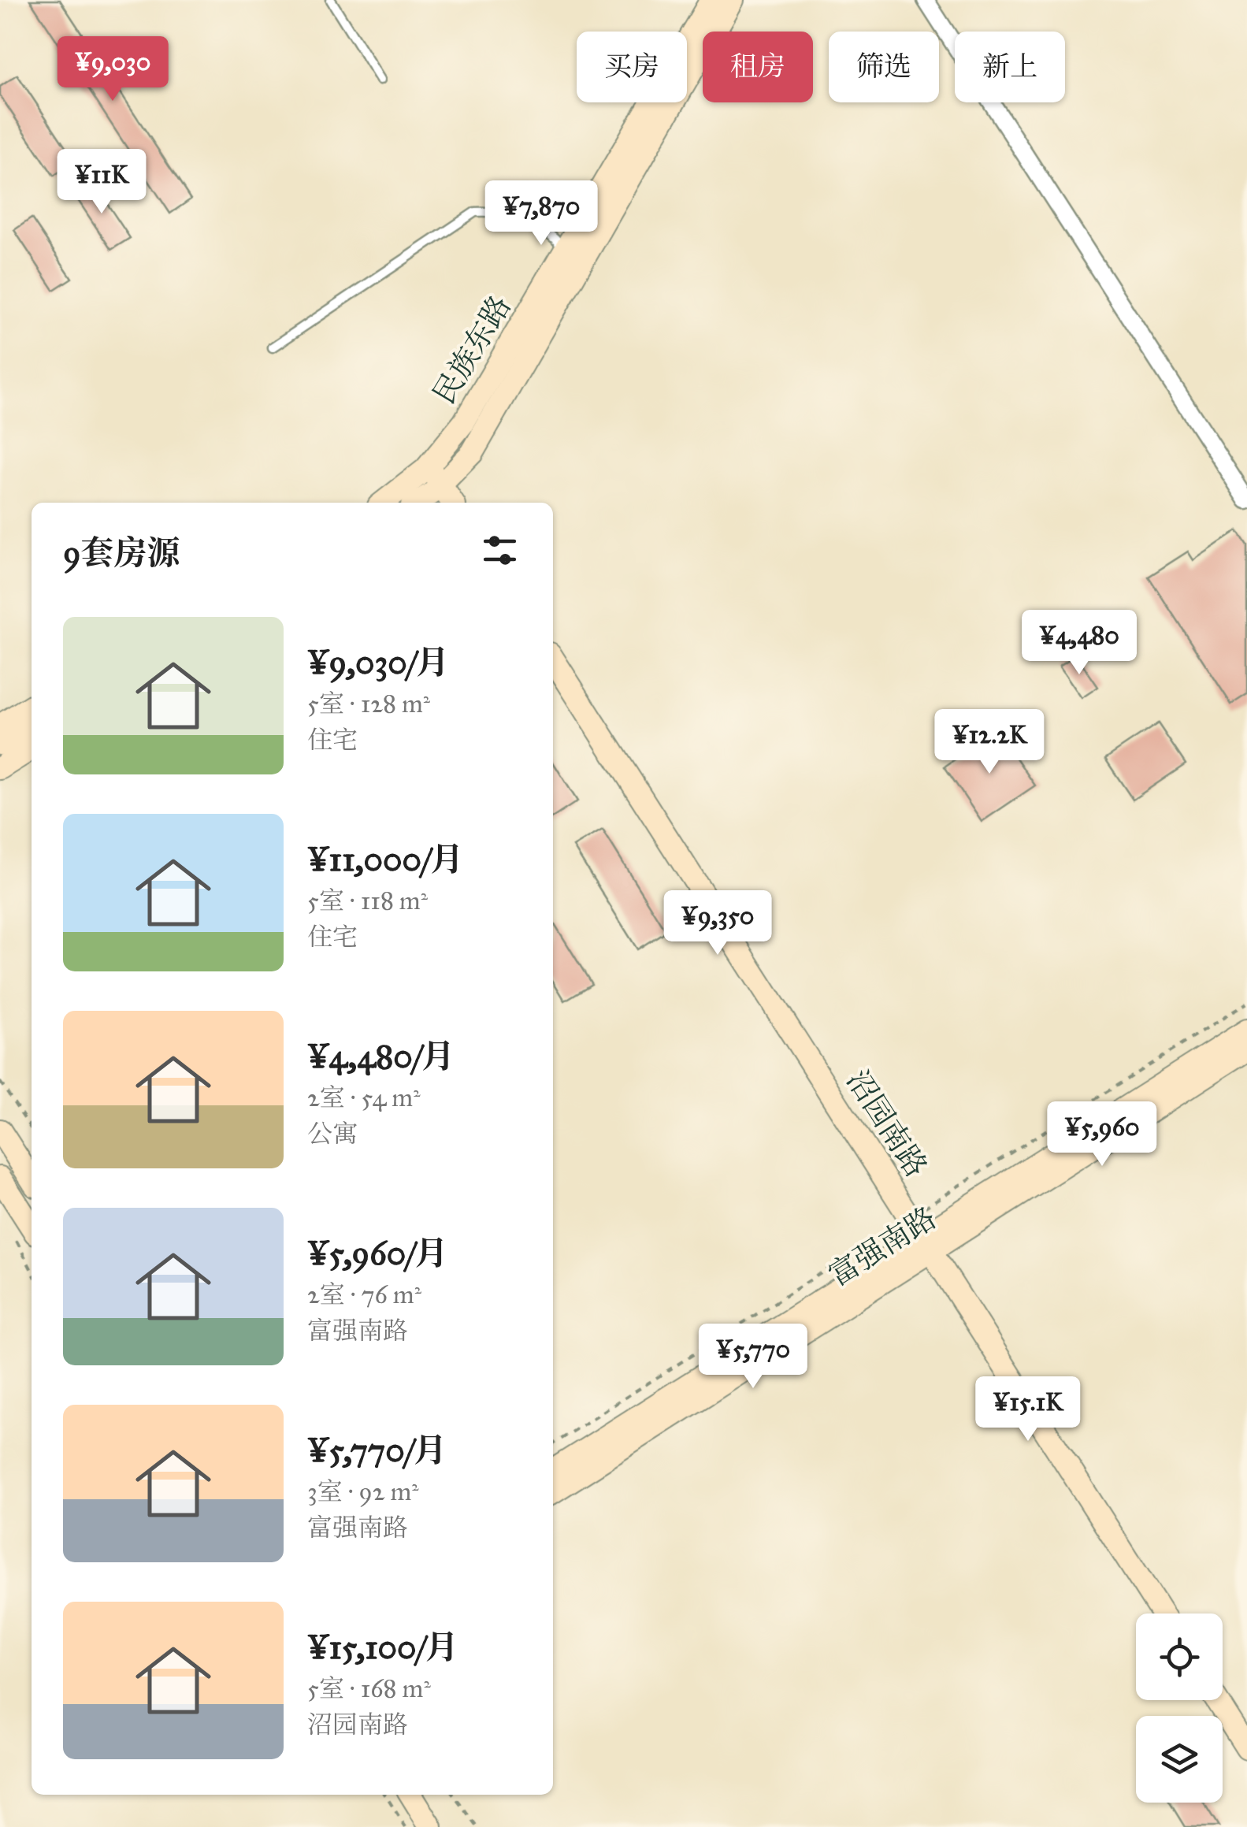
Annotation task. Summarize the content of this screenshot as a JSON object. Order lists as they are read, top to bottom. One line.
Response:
{"streets":{"main road":["民族东路","沼园南路","富强南路"]},"crossings":[["沼园南路","富强南路"]],"page":{"chip":["买房","租房","筛选","新上"],"price":["¥9,030","¥11K","¥7,870","¥4,480","¥12.2K","¥9,350","¥5,960","¥5,770","¥15.1K"],"heading":"9套房源","list":[{"name":"¥9,030/月","note":"5室 · 128 m² · 住宅"},{"name":"¥11,000/月","note":"5室 · 118 m² · 住宅"},{"name":"¥4,480/月","note":"2室 · 54 m² · 公寓"},{"name":"¥5,960/月","note":"2室 · 76 m² · 富强南路"},{"name":"¥5,770/月","note":"3室 · 92 m² · 富强南路"},{"name":"¥15,100/月","note":"5室 · 168 m² · 沼园南路"}]}}
